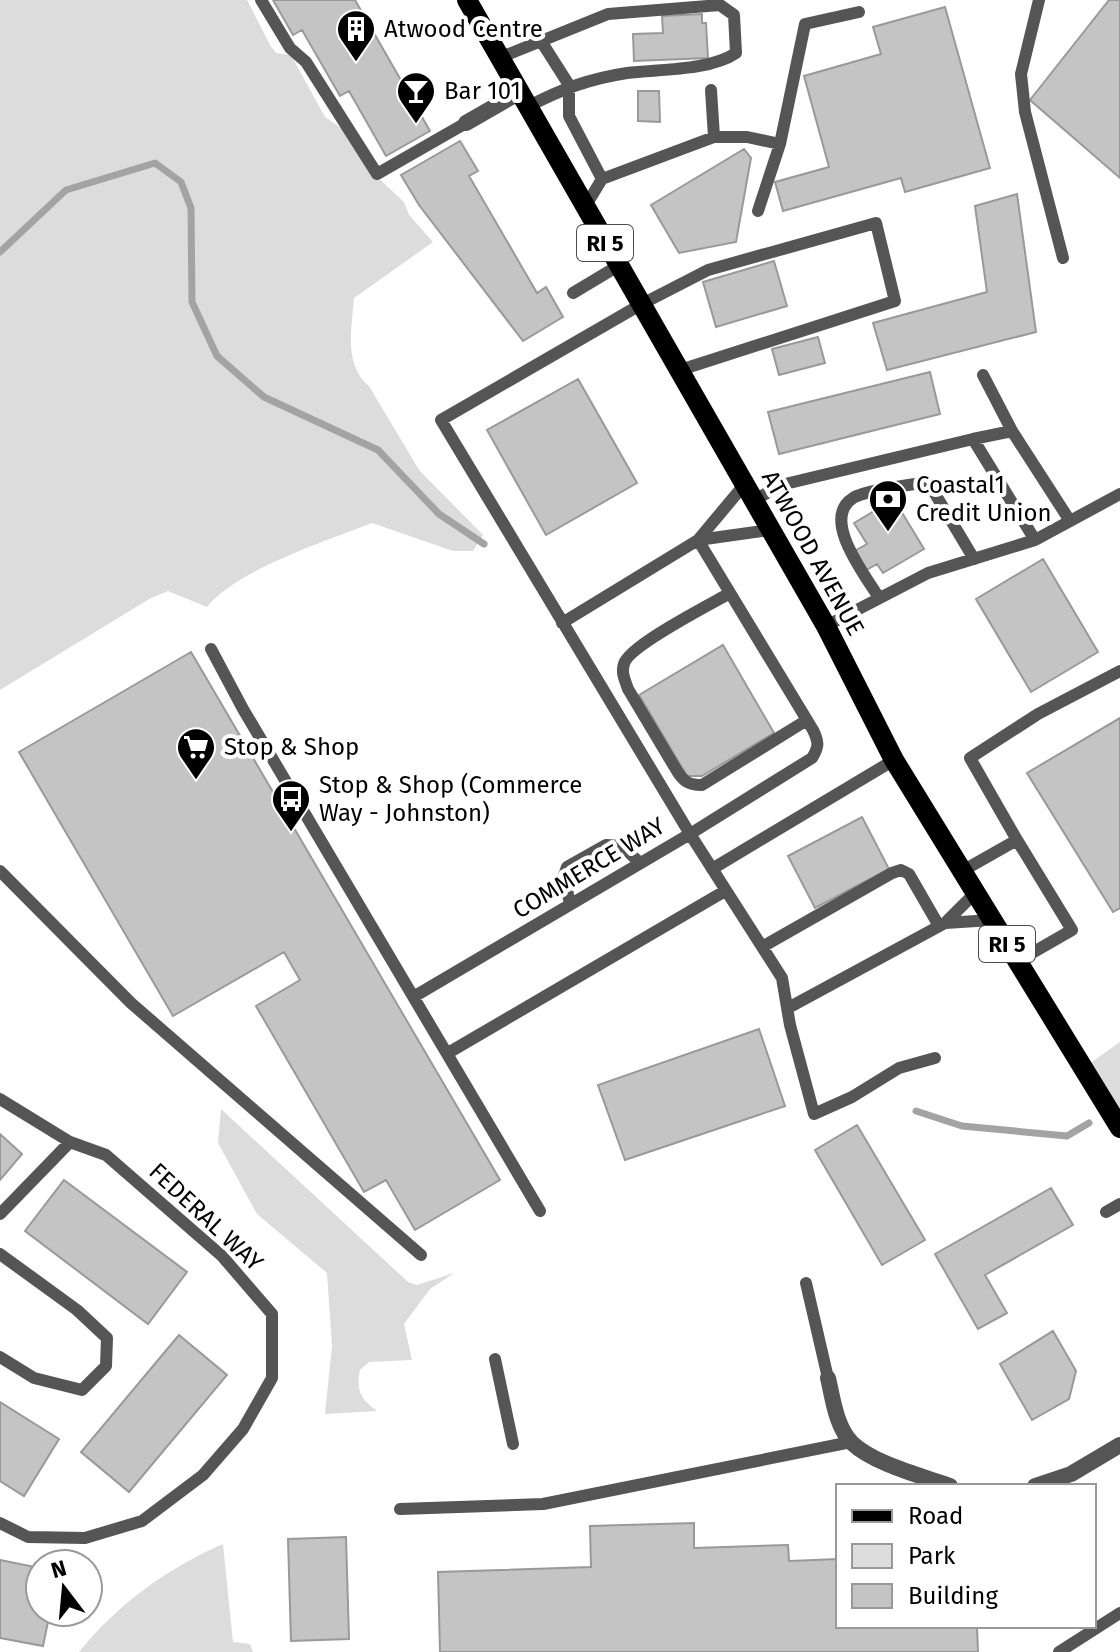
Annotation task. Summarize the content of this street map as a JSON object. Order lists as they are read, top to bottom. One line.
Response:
{"streets":{"main road":["RI 5","ATWOOD AVENUE"],"lane":["COMMERCE WAY","FEDERAL WAY"]},"places":{"building":["Atwood Centre"],"bar":["Bar 101"],"bank":["Coastal1 Credit Union"],"supermarket":["Stop & Shop"],"bus stop":["Stop & Shop (Commerce Way - Johnston)"]},"legend":["Road","Park","Building"],"north":"top"}
